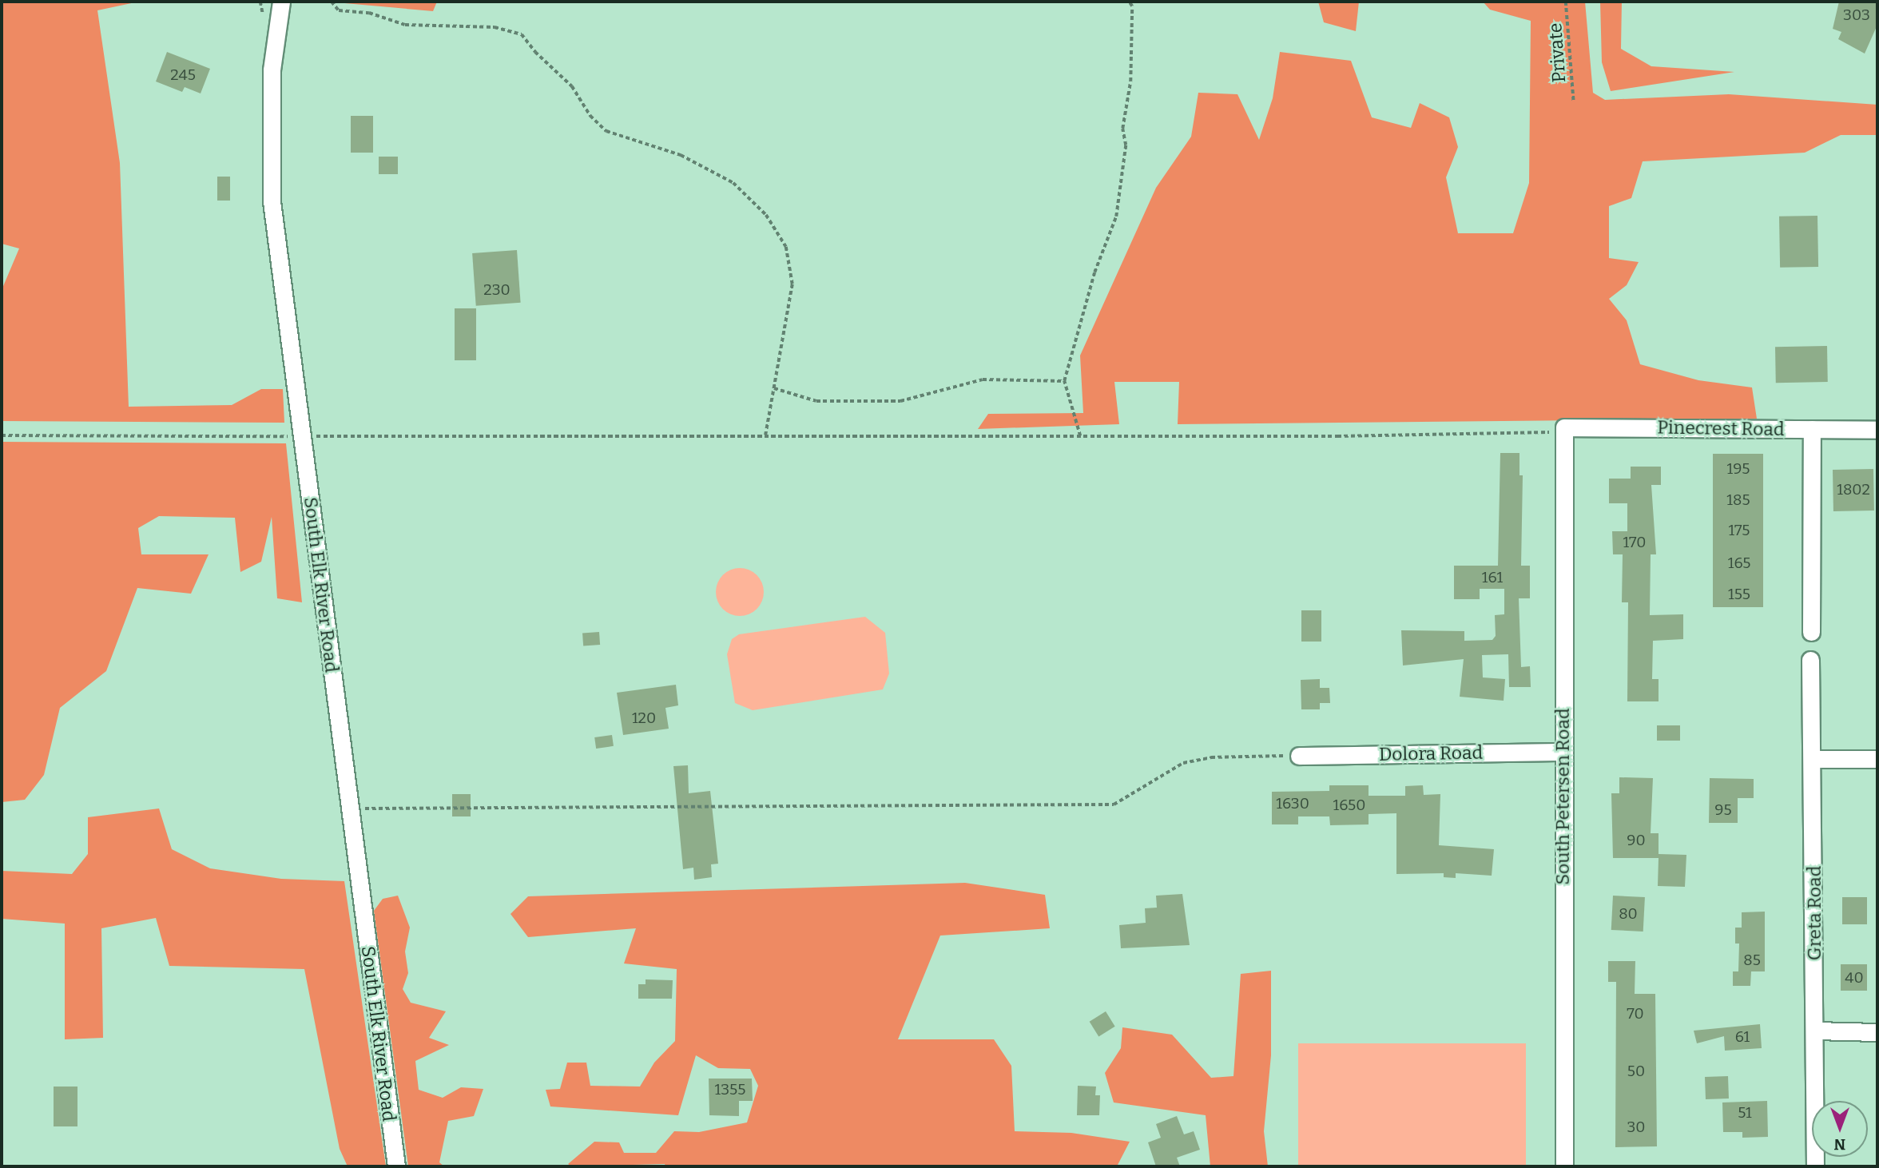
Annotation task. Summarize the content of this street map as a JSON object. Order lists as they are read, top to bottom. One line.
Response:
{"streets":{"street":["Pinecrest Road","South Elk River Road","Dolora Road","South Petersen Road","Greta Road"],"path":["Private"]},"crossings":[["Pinecrest Road","South Petersen Road"],["Dolora Road","South Petersen Road"]],"house_numbers":["303","245","230","195","1802","185","175","170","165","161","155","120","1630","1650","95","90","80","85","40","70","61","50","1355","51","30"],"north":"bottom"}
